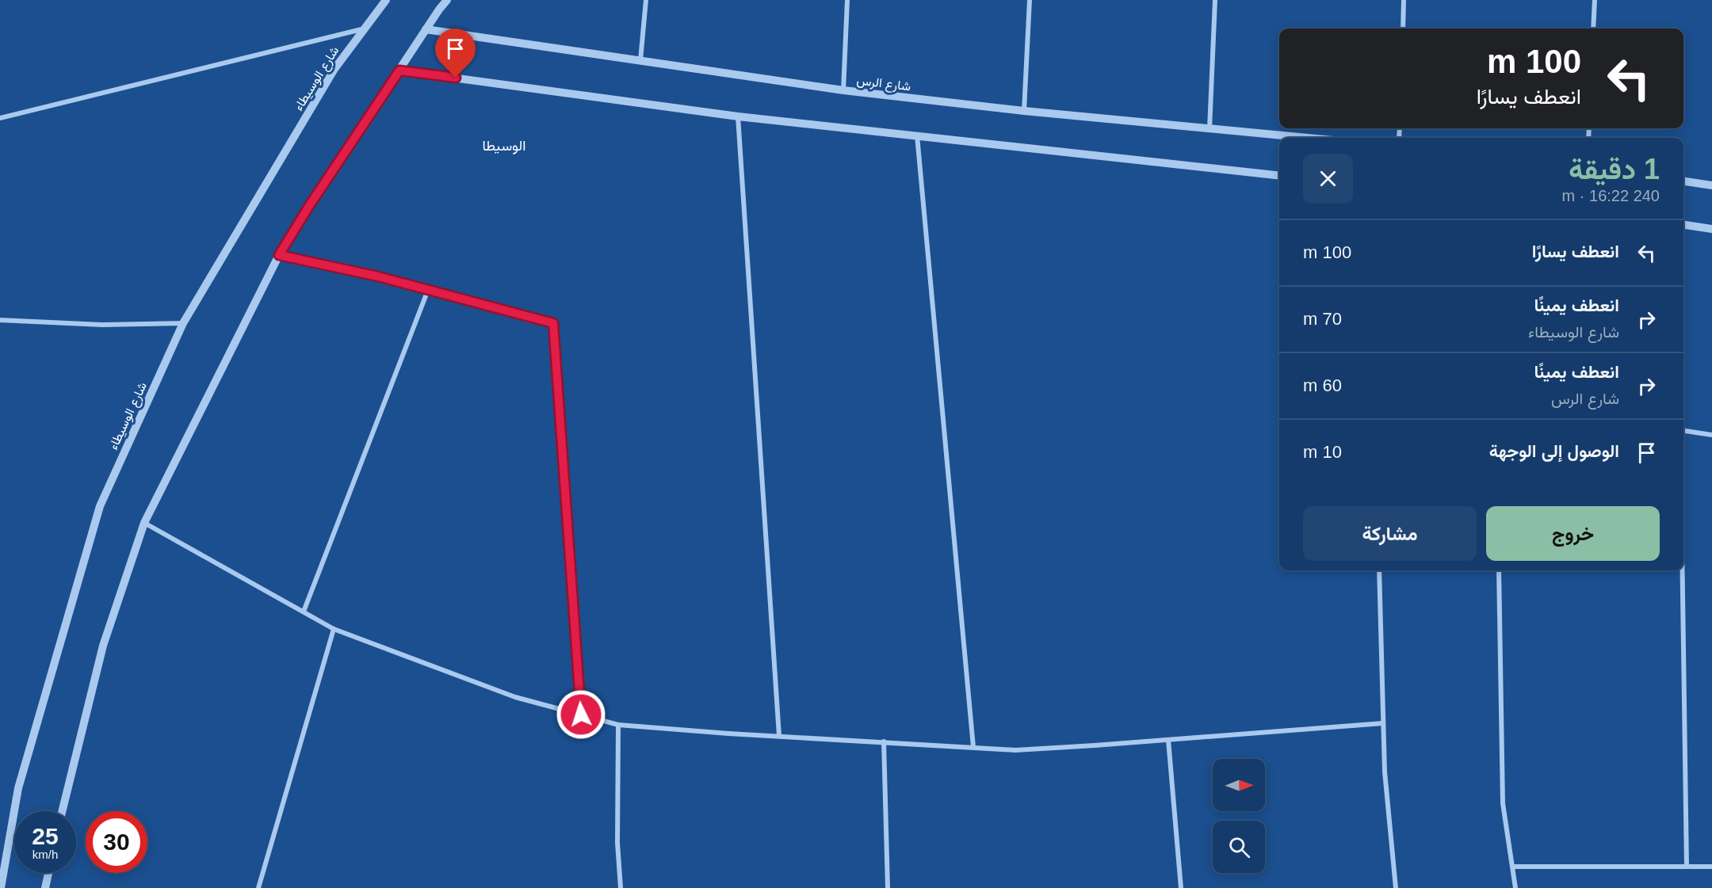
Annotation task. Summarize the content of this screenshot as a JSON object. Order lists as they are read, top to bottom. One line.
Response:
{"streets":{"street":["شارع الوسيطاء","شارع الرس"]},"districts":["الوسيطا"],"north":"right","page":{"turn":["100 m","انعطف يسارًا"],"heading":["1 دقيقة","240 m · 16:22"],"list":[{"name":"انعطف يسارًا","value":"100 m"},{"name":"انعطف يمينًا","note":"شارع الوسيطاء","value":"70 m"},{"name":"انعطف يمينًا","note":"شارع الرس","value":"60 m"},{"name":"الوصول إلى الوجهة","value":"10 m"}],"buttons":["خروج","مشاركة"],"speed":"25 km/h","limit":"30"}}
